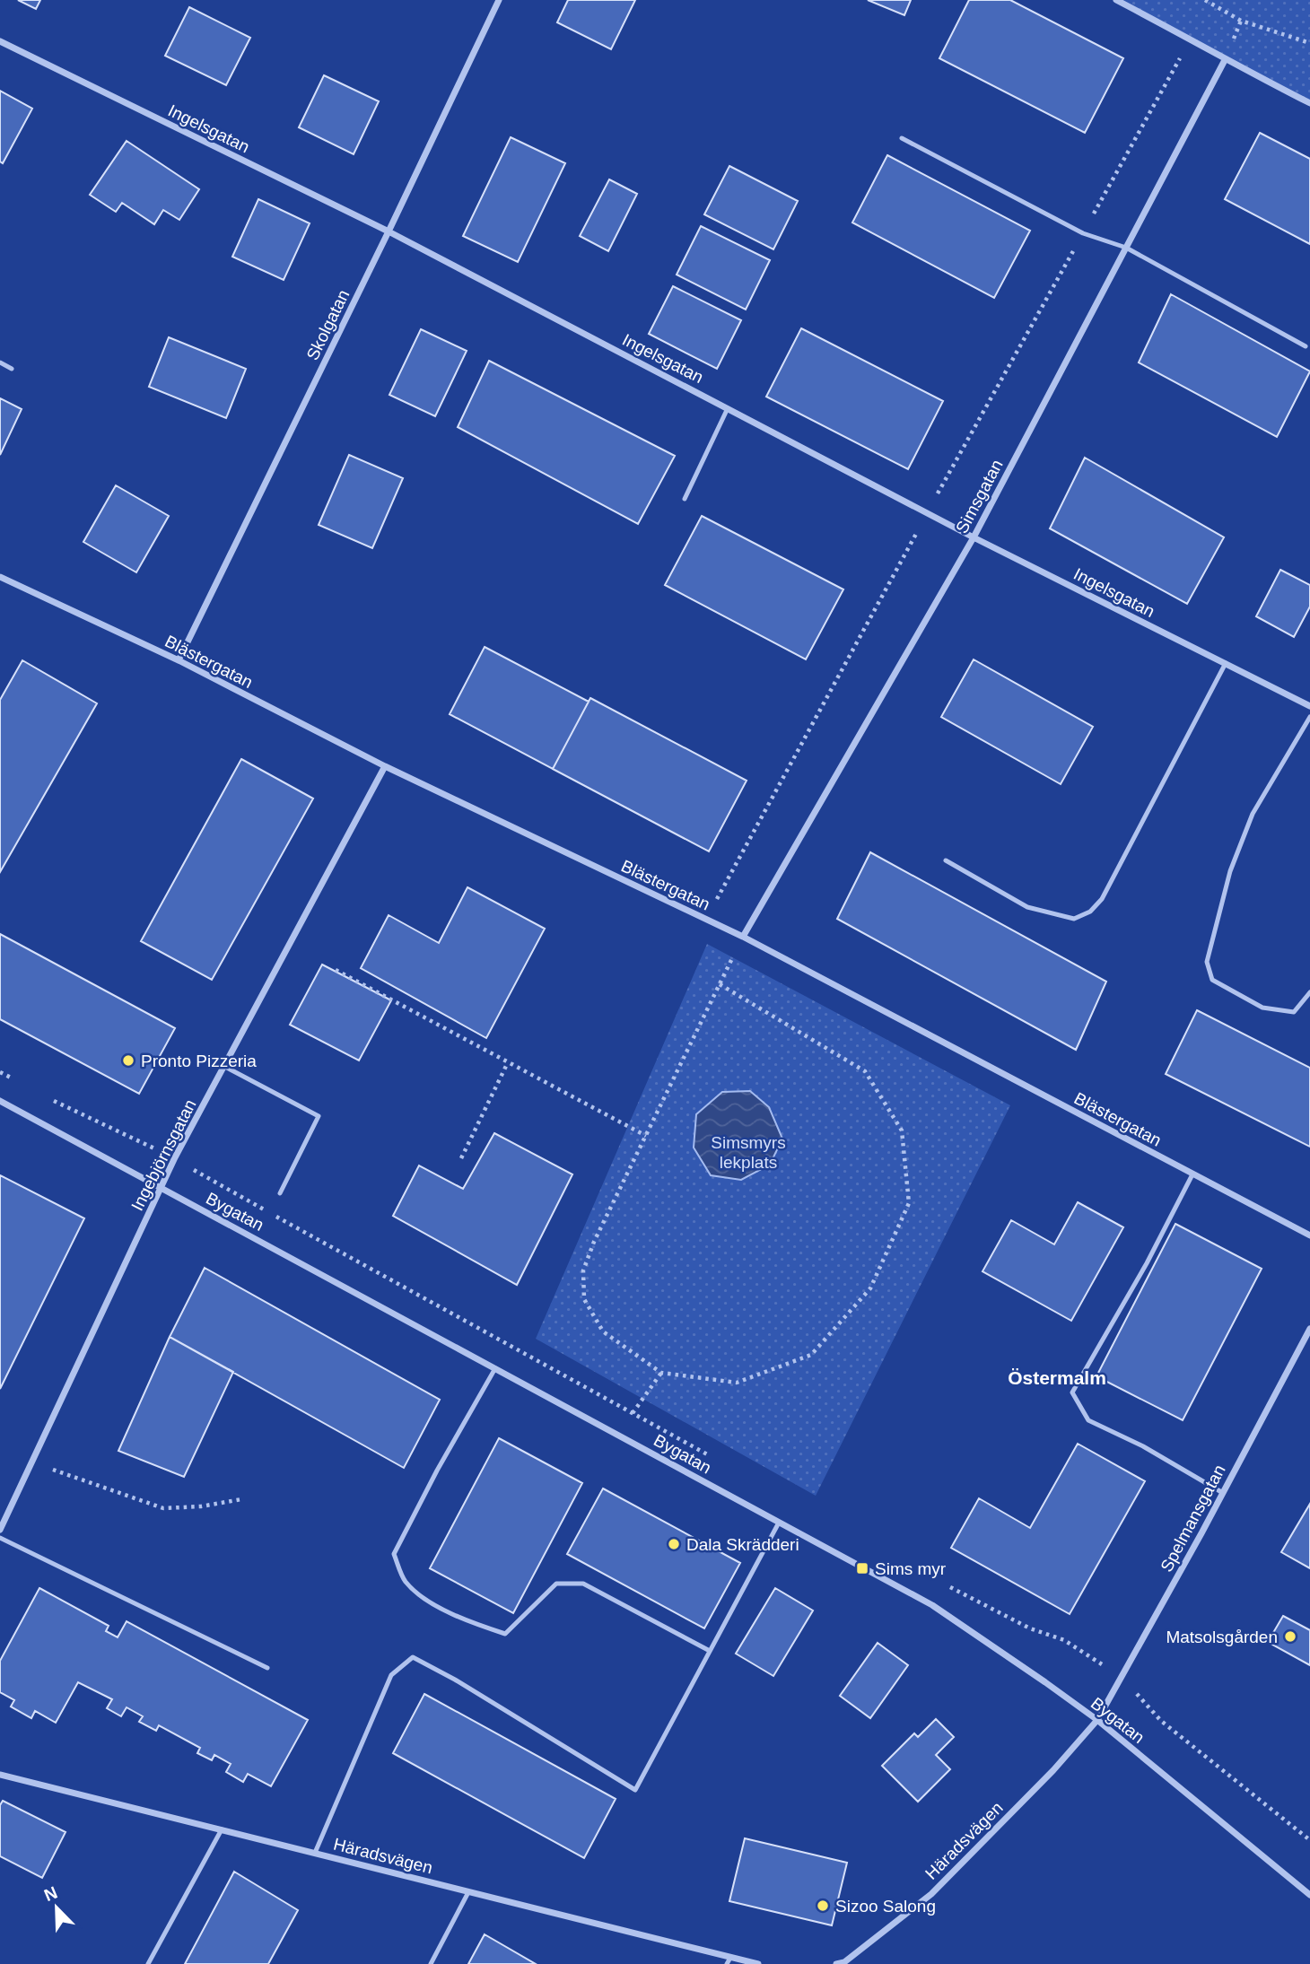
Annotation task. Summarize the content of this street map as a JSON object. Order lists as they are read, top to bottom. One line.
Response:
{"streets":{"street":["Ingelsgatan","Skolgatan","Simsgatan","Blästergatan","Ingebjörnsgatan","Bygatan","Spelmansgatan","Häradsvägen"]},"crossings":[["Ingelsgatan","Skolgatan"],["Ingelsgatan","Simsgatan"],["Skolgatan","Blästergatan"],["Simsgatan","Blästergatan"],["Blästergatan","Ingebjörnsgatan"],["Ingebjörnsgatan","Bygatan"],["Bygatan","Spelmansgatan"],["Bygatan","Häradsvägen"],["Spelmansgatan","Häradsvägen"]],"districts":["Östermalm"],"parks":["Simsmyrs lekplats"],"places":{"other":["Pronto Pizzeria","Dala Skrädderi","Matsolsgården","Sizoo Salong"],"transit":["Sims myr"]},"north":"top left"}
